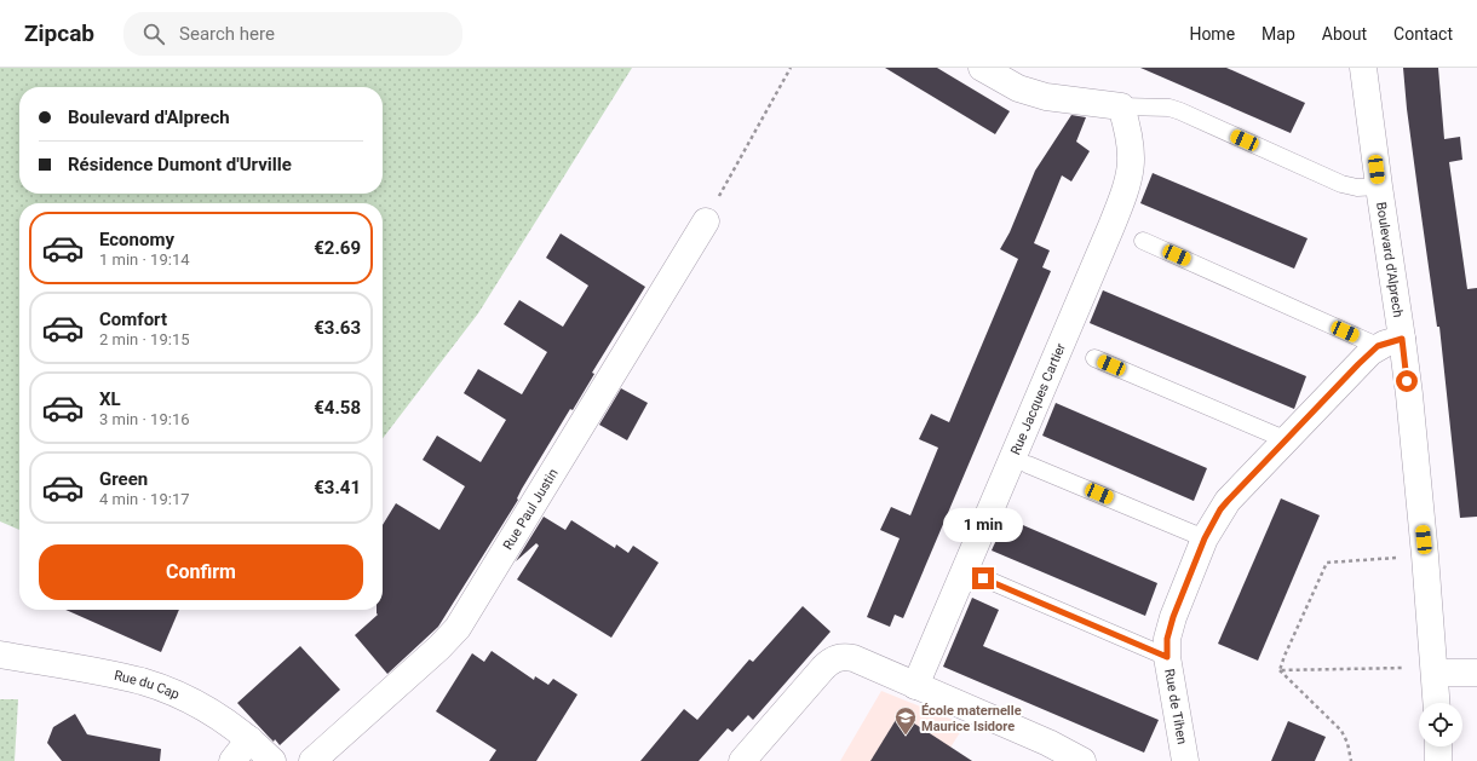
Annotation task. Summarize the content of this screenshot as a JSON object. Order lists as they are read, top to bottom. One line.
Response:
{"streets":{"street":["Boulevard d'Alprech","Rue Jacques Cartier","Rue Paul Justin","Rue du Cap","Rue de Tihen"]},"crossings":[["Boulevard d'Alprech","Rue de Tihen"]],"places":{"school or university":["École maternelle Maurice Isidore"]},"page":{"header":"Zipcab","search":"Search here","nav":["Home","Map","About","Contact"],"banner":["Boulevard d'Alprech","Résidence Dumont d'Urville"],"list":[{"name":"Economy","note":"1 min · 19:14","value":"€2.69"},{"name":"Comfort","note":"2 min · 19:15","value":"€3.63"},{"name":"XL","note":"3 min · 19:16","value":"€4.58"},{"name":"Green","note":"4 min · 19:17","value":"€3.41"}],"bubble":"1 min","buttons":"Confirm"}}
